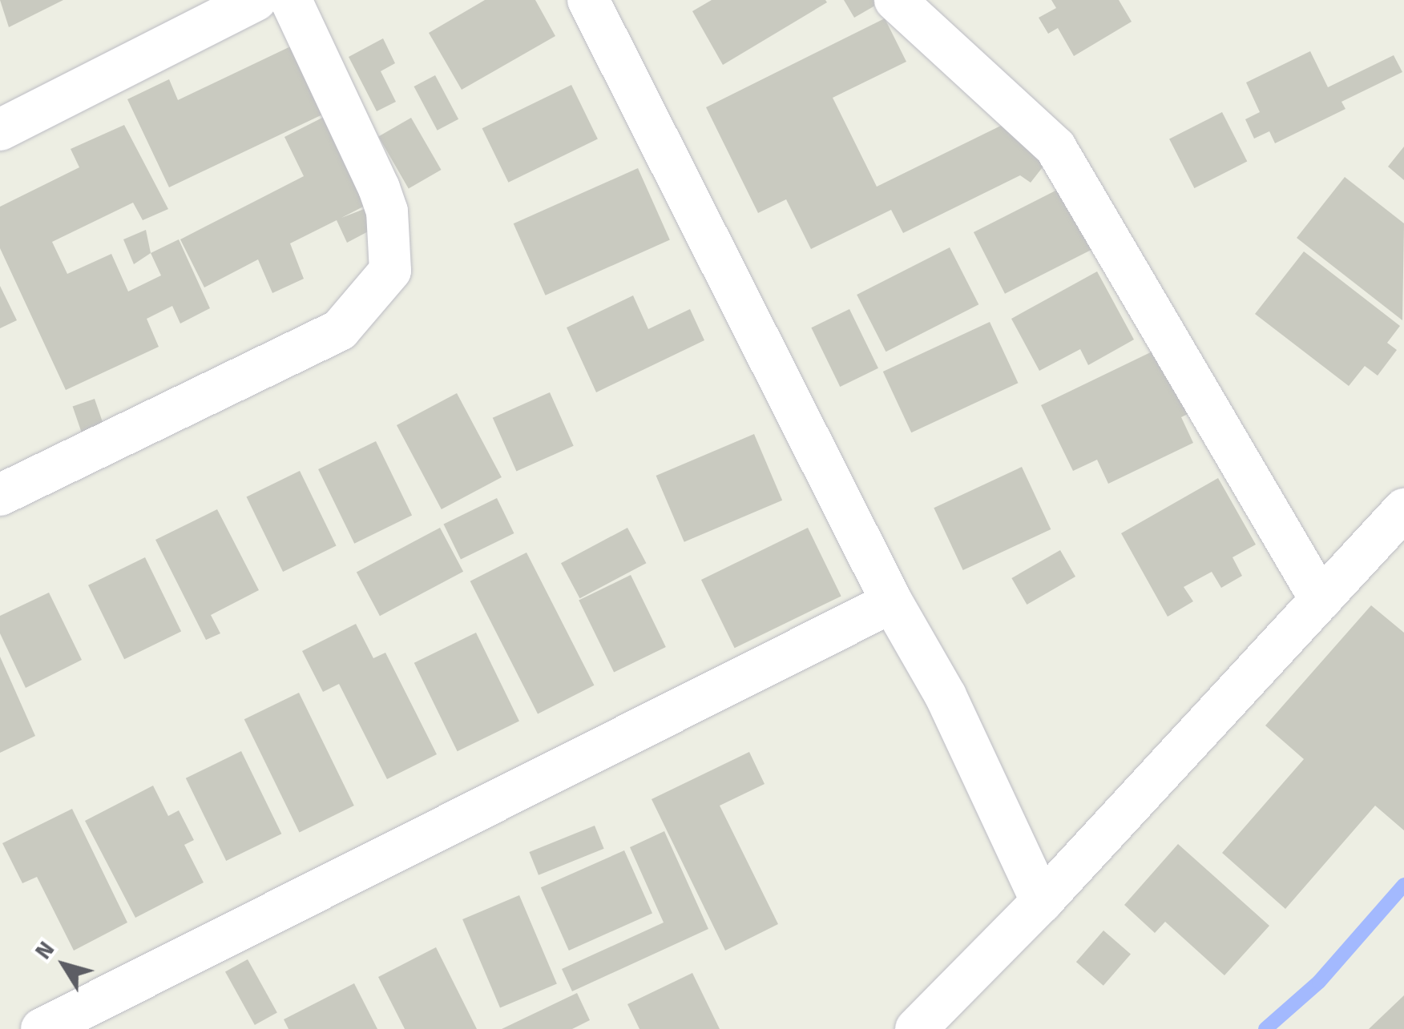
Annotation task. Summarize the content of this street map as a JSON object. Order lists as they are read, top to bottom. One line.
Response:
{"north":"top left"}
